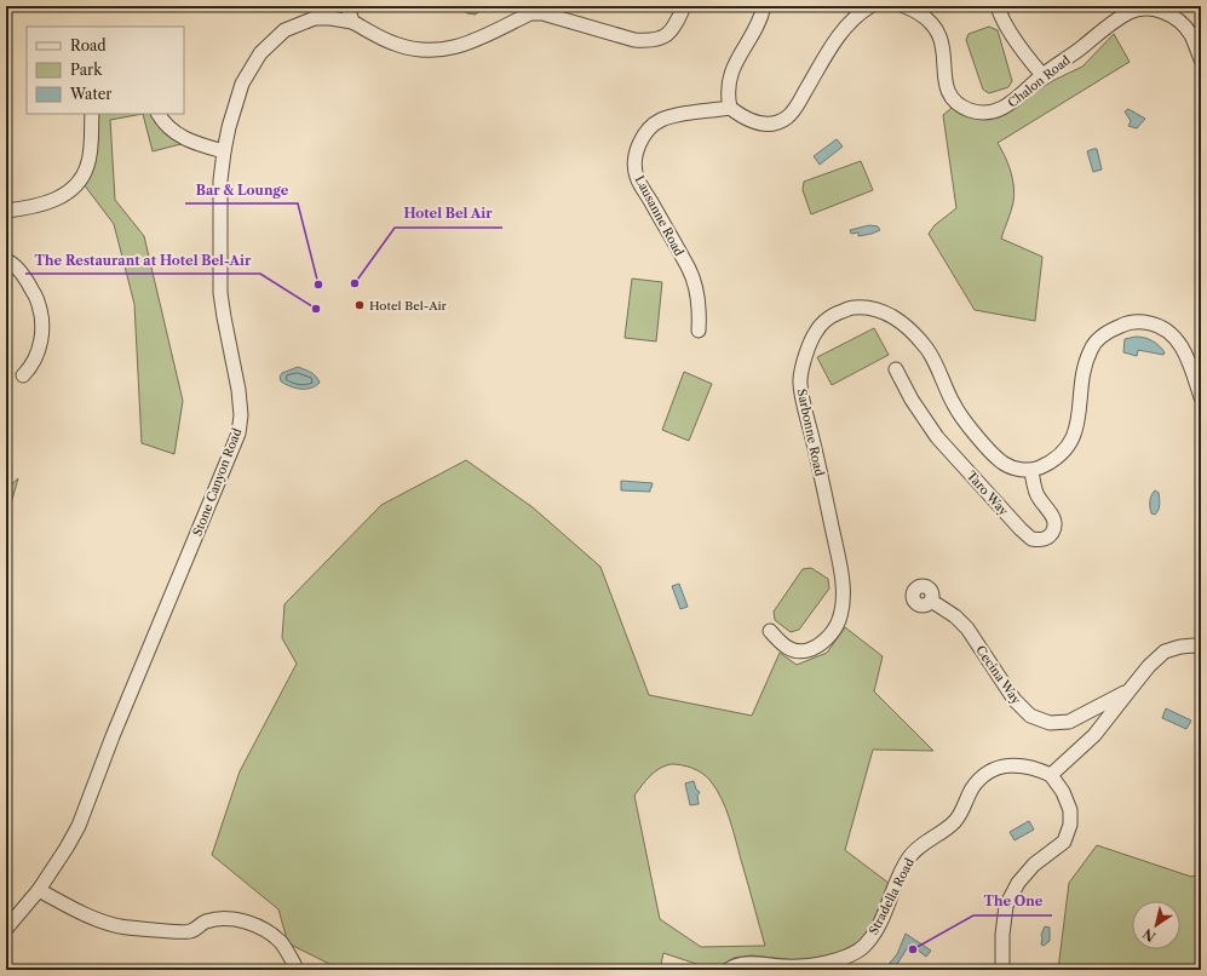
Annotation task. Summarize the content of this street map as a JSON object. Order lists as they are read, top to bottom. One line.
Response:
{"streets":{"street":["Chalon Road","Lausanne Road","Sarbonne Road","Stone Canyon Road","Taro Way","Cecina Way","Stradella Road"]},"crossings":[["Sarbonne Road","Taro Way"]],"places":["Hotel Bel Air","Bar & Lounge","Hotel Bel-Air","The Restaurant at Hotel Bel-Air","The One"],"legend":["Road","Park","Water"],"north":"bottom left"}
